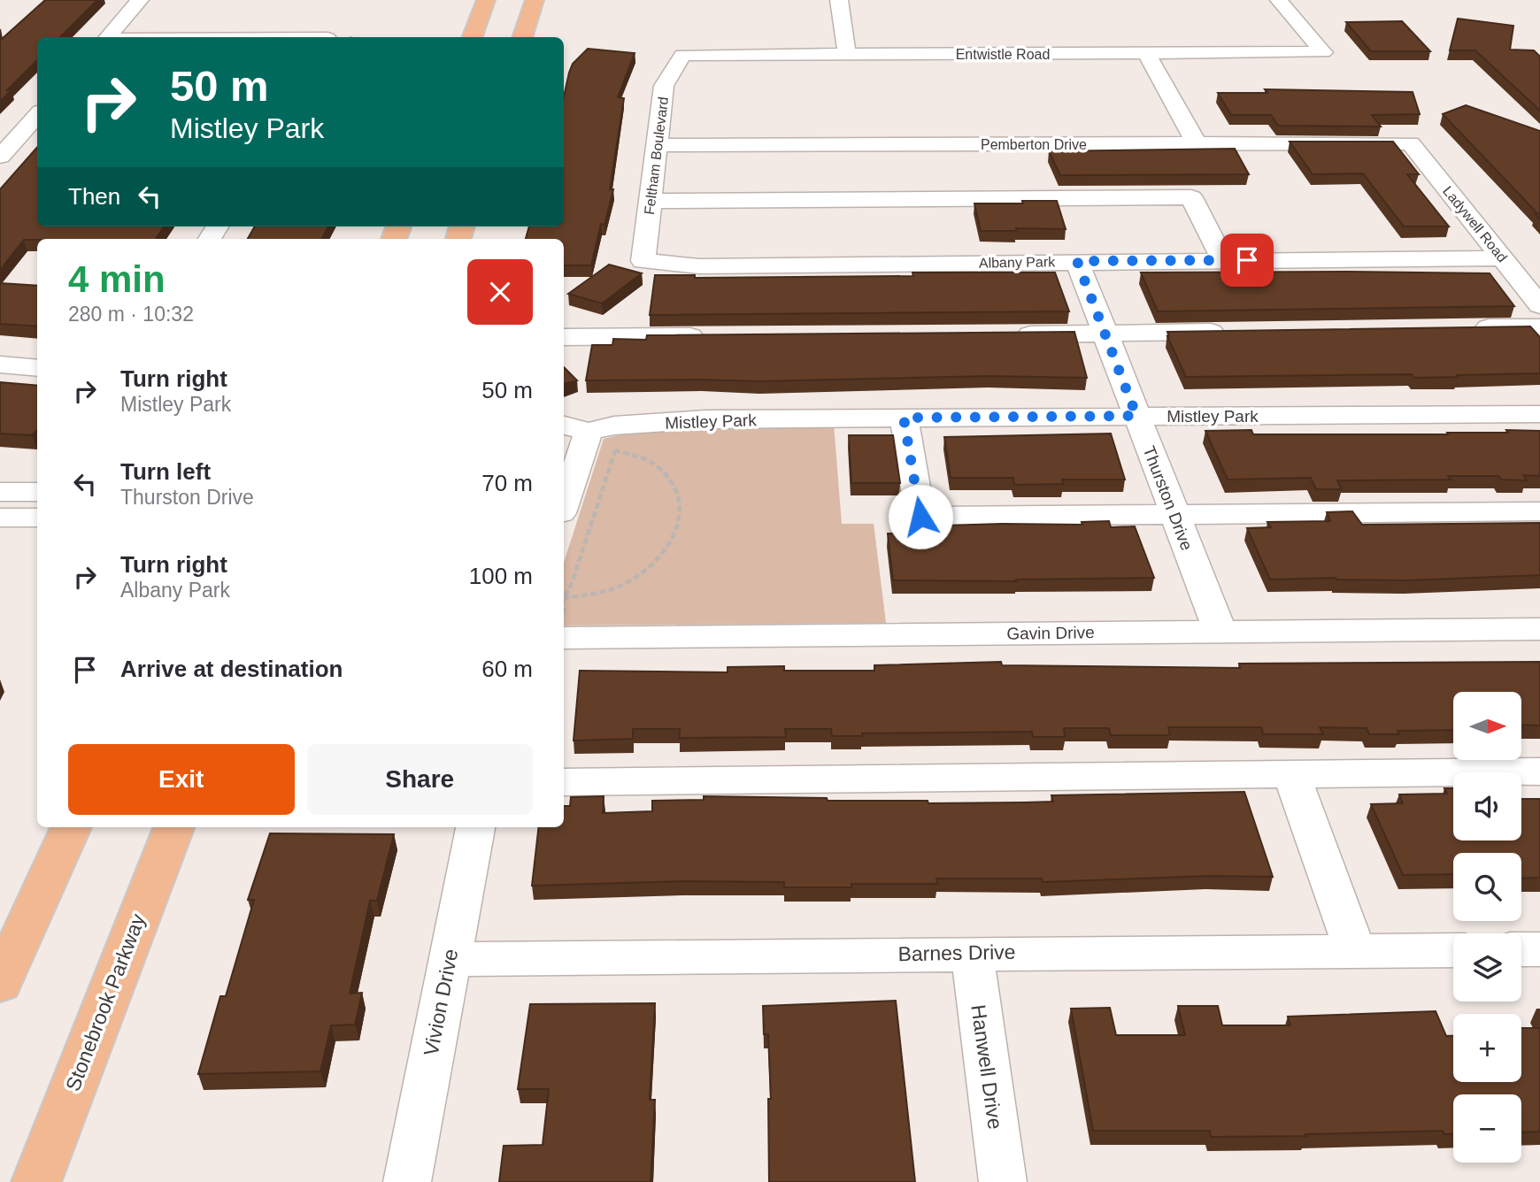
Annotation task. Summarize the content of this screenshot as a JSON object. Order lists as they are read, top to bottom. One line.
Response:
{"streets":{"main road":["Stonebrook Parkway"],"street":["Entwistle Road","Pemberton Drive","Feltham Boulevard","Ladywell Road","Albany Park","Mistley Park","Thurston Drive","Gavin Drive","Barnes Drive","Vivion Drive","Hanwell Drive"]},"crossings":[["Entwistle Road","Feltham Boulevard"],["Pemberton Drive","Feltham Boulevard"],["Pemberton Drive","Ladywell Road"],["Feltham Boulevard","Albany Park"],["Ladywell Road","Albany Park"],["Albany Park","Thurston Drive"],["Mistley Park","Thurston Drive"],["Thurston Drive","Gavin Drive"],["Barnes Drive","Vivion Drive"],["Barnes Drive","Hanwell Drive"]],"north":"right","page":{"turn":["50 m","Mistley Park"],"then":"Then","heading":["4 min","280 m · 10:32"],"list":[{"name":"Turn right","note":"Mistley Park","value":"50 m"},{"name":"Turn left","note":"Thurston Drive","value":"70 m"},{"name":"Turn right","note":"Albany Park","value":"100 m"},{"name":"Arrive at destination","value":"60 m"}],"map_buttons":["+","−"],"buttons":["Exit","Share"]}}
